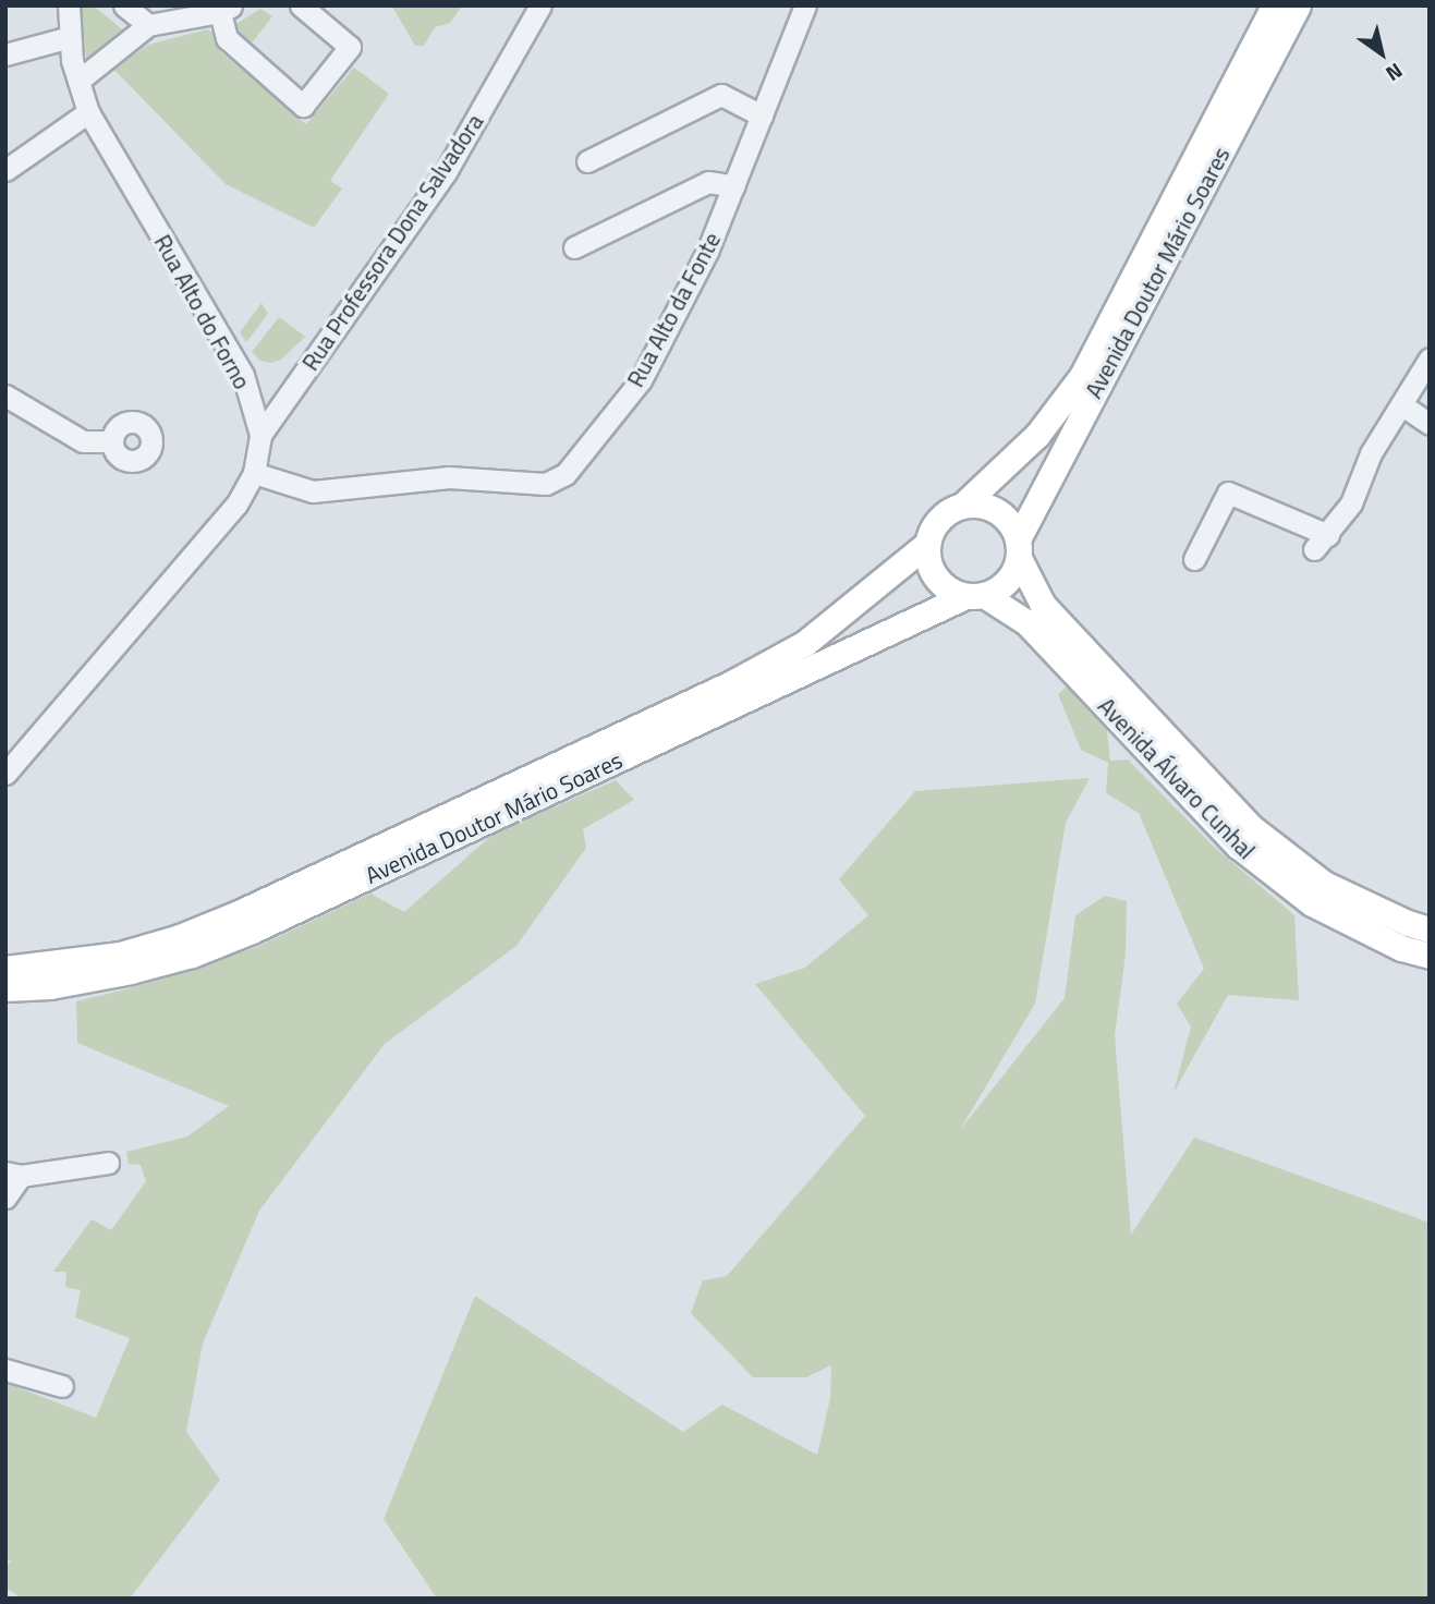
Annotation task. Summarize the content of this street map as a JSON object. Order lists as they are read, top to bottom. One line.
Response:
{"streets":{"main road":["Avenida Doutor Mário Soares","Avenida Álvaro Cunhal"],"street":["Rua Professora Dona Salvadora","Rua Alto da Fonte","Rua Alto do Forno"]},"crossings":[["Rua Professora Dona Salvadora","Rua Alto do Forno"],["Avenida Doutor Mário Soares","Avenida Álvaro Cunhal"],["Rua Alto da Fonte","Rua Alto do Forno"]],"north":"bottom right"}
